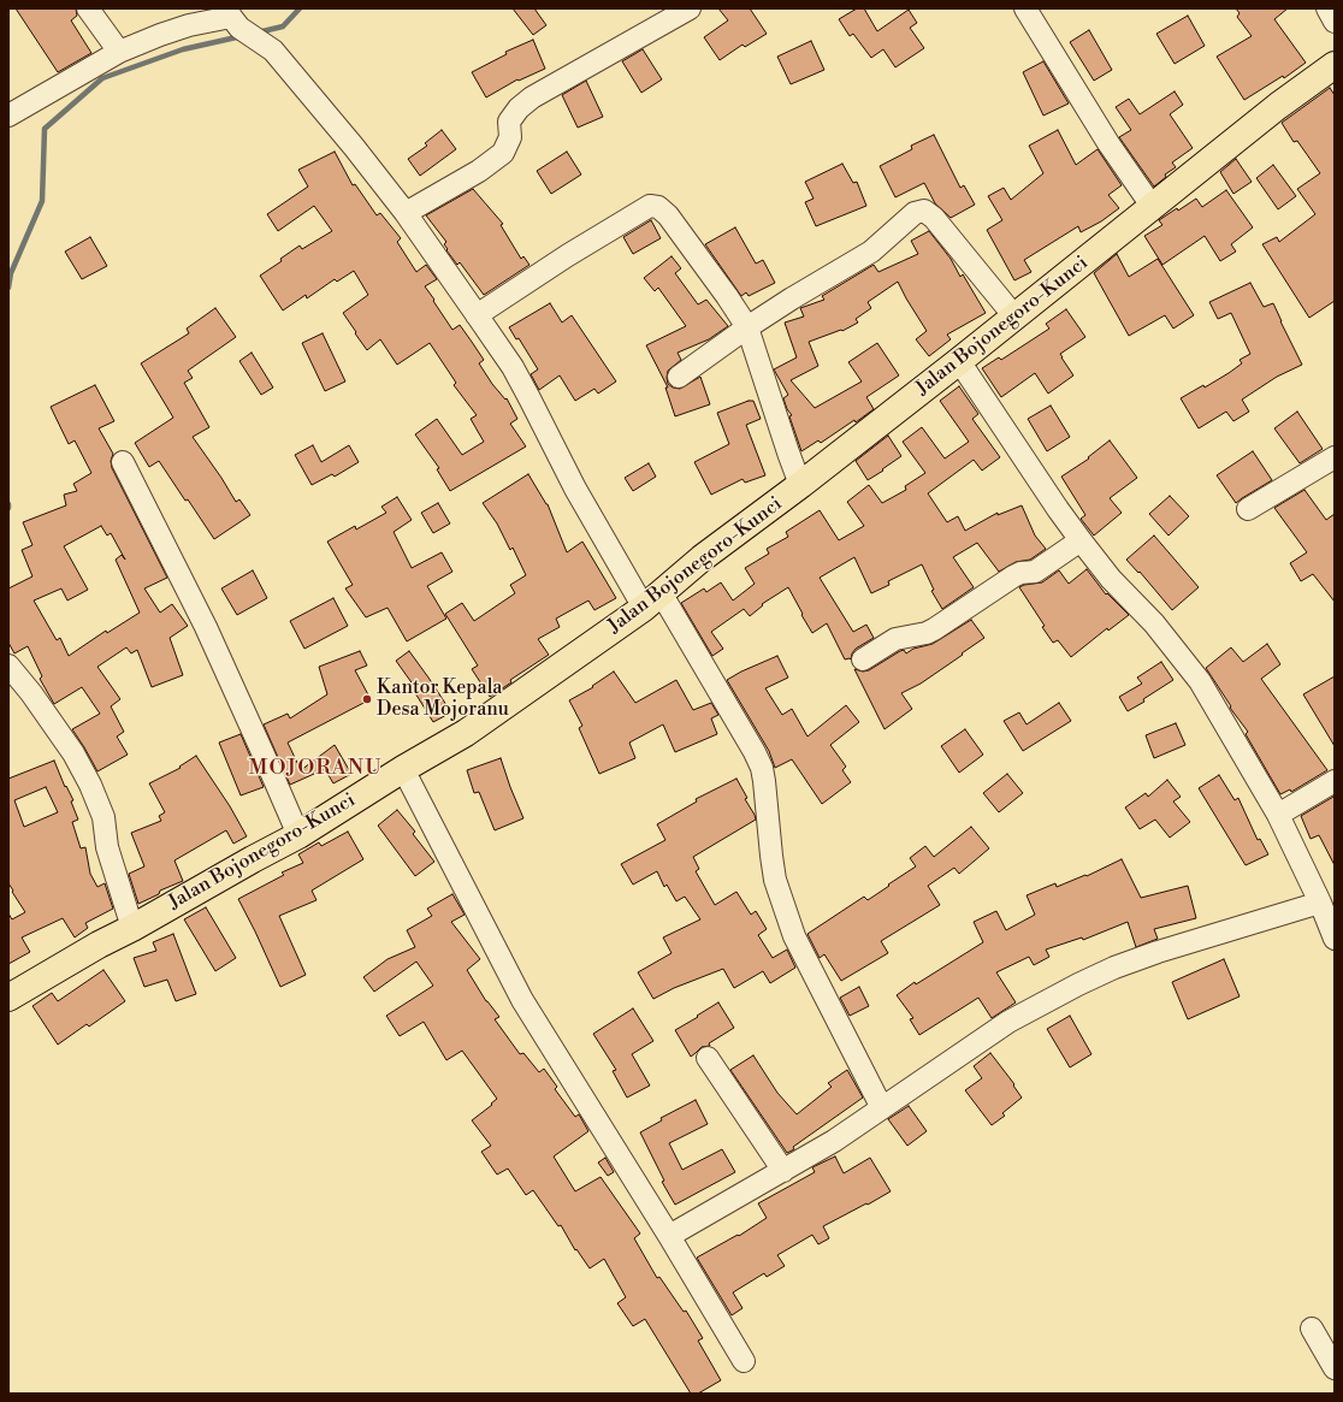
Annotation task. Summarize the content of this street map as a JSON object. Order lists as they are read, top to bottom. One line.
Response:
{"streets":{"main road":["Jalan Bojonegoro-Kunci"]},"districts":["MOJORANU"],"places":["Kantor Kepala Desa Mojoranu"]}
